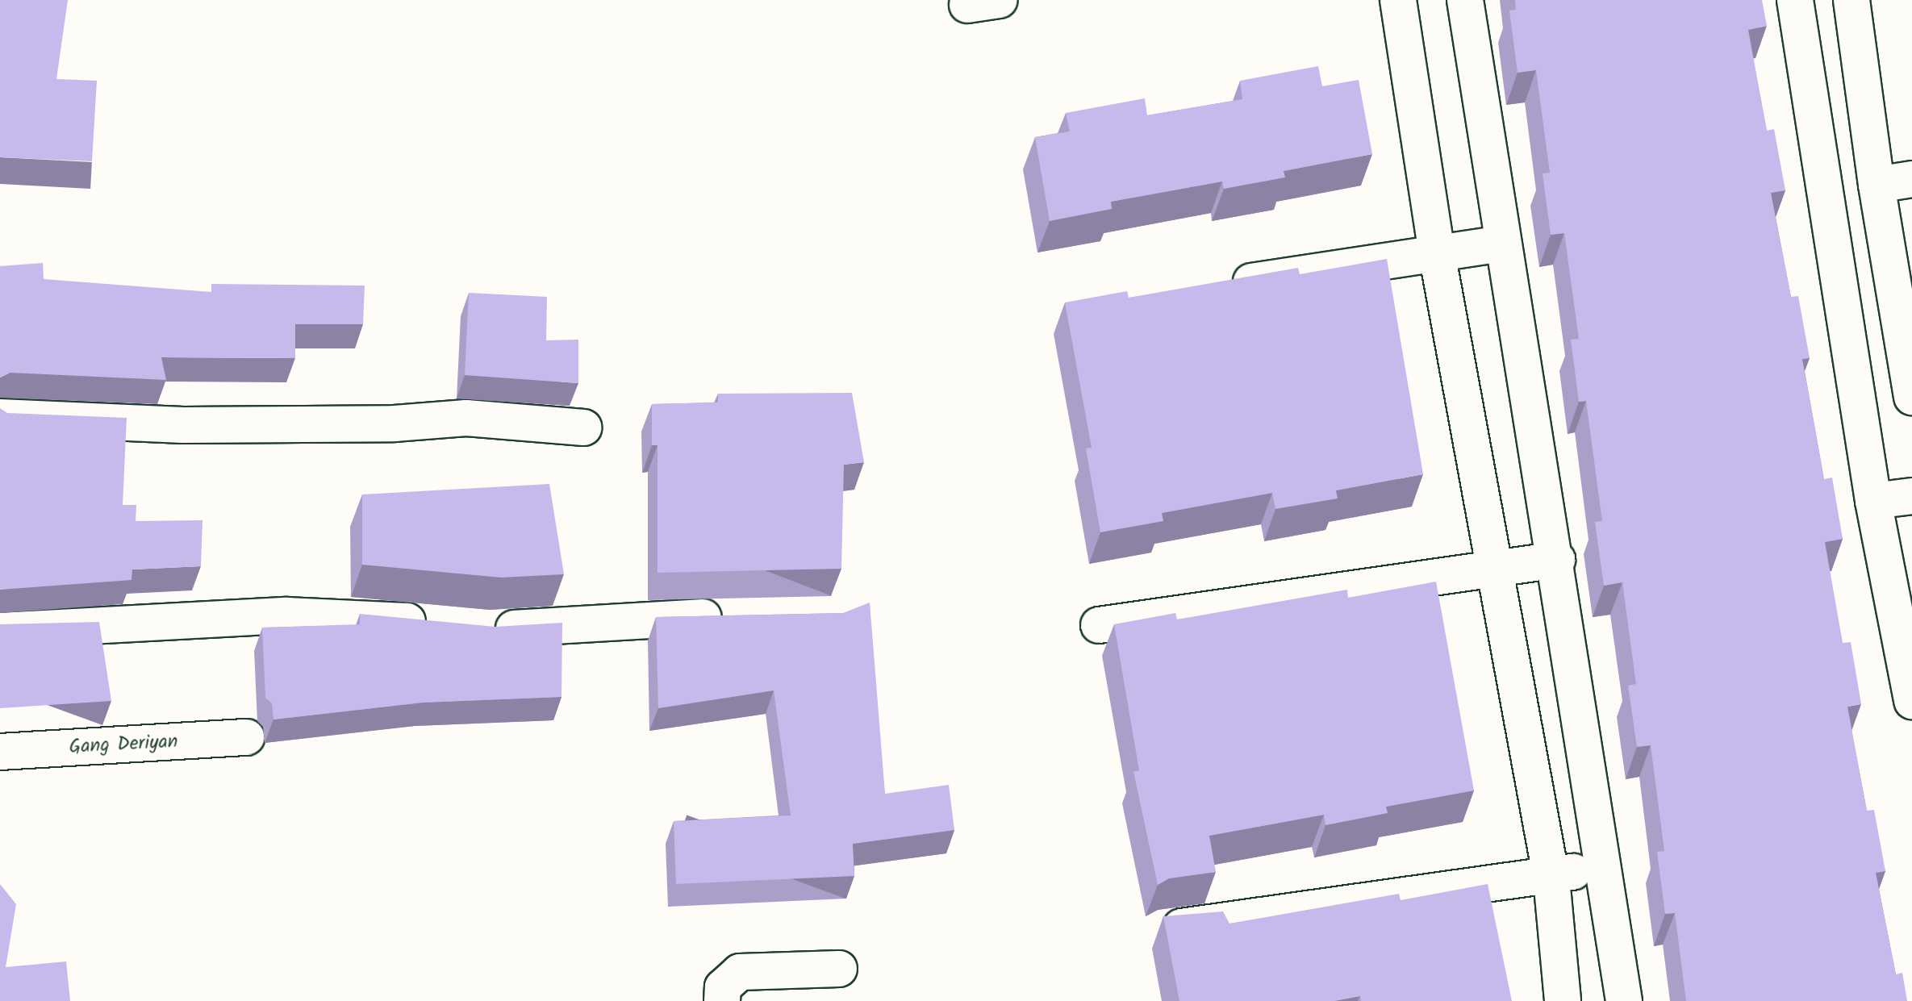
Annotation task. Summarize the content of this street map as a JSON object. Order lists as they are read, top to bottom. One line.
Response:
{"streets":{"street":["Gang Deriyan"]}}
